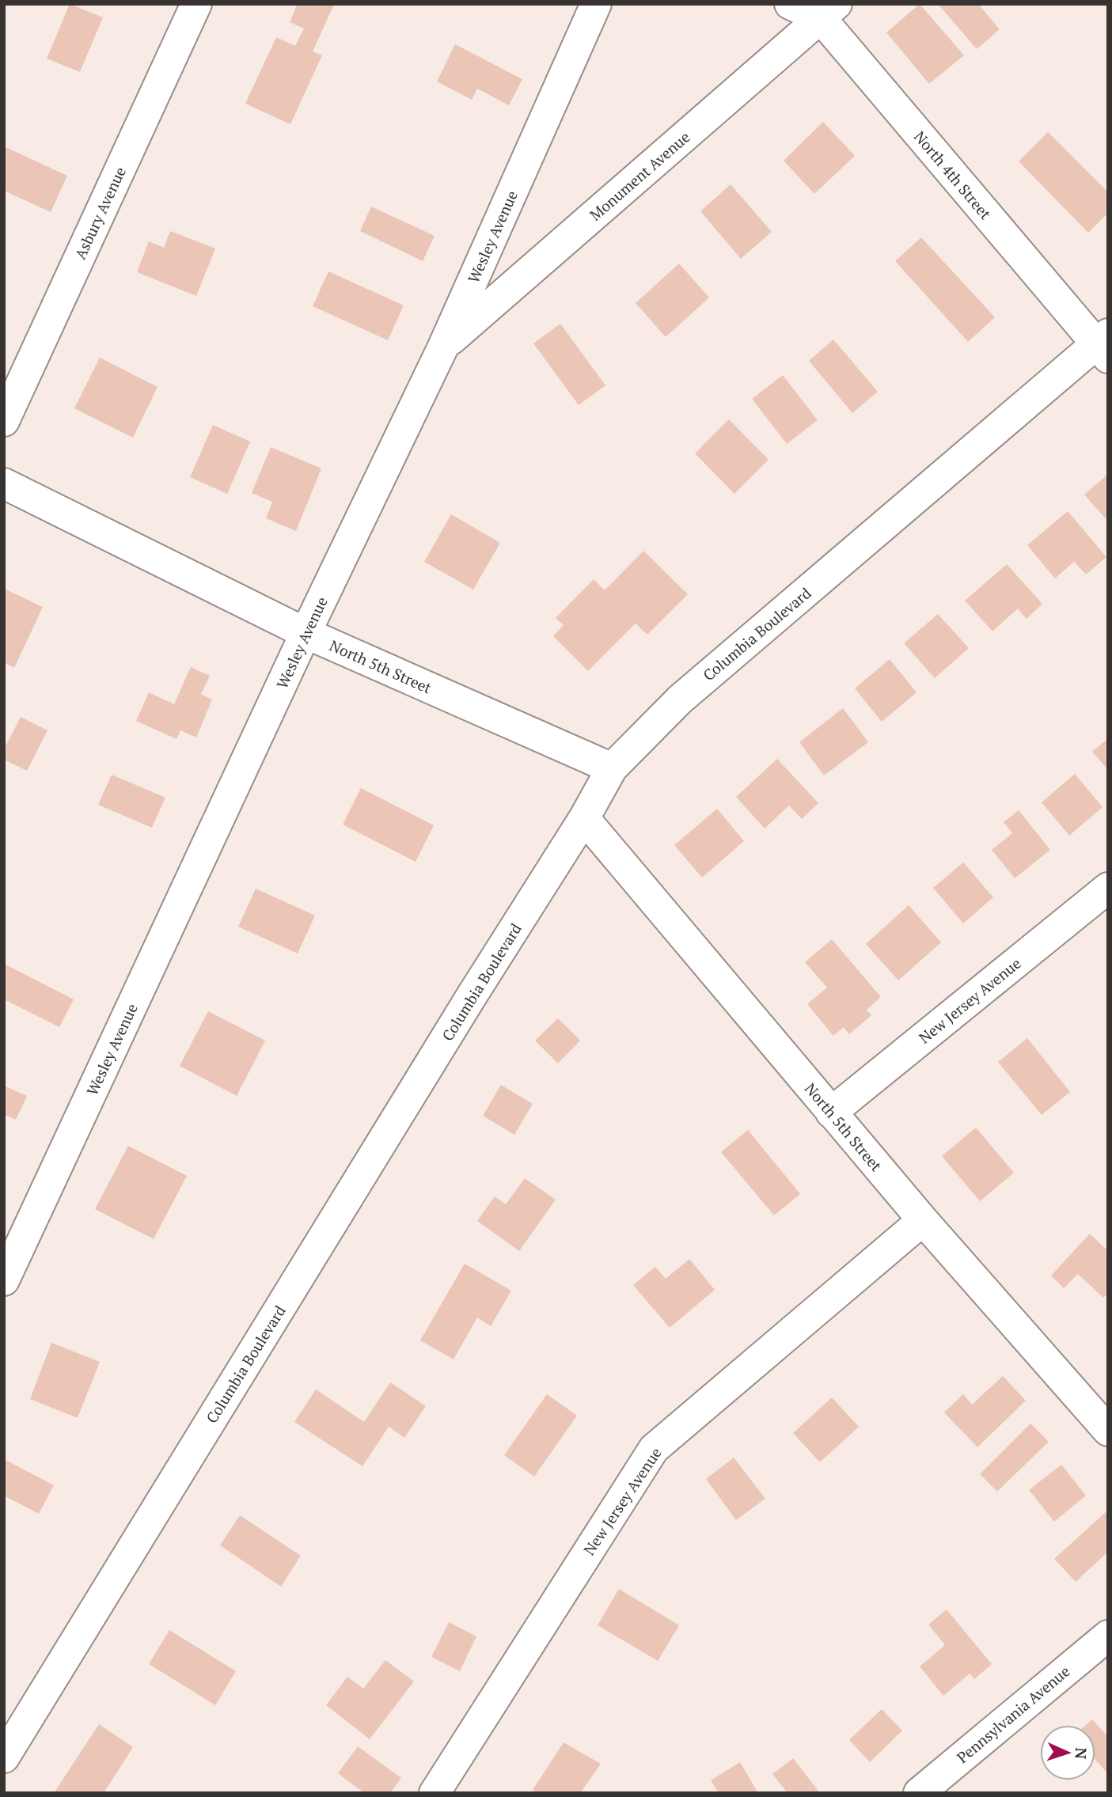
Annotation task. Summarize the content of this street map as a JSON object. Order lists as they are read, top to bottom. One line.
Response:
{"streets":{"street":["North 4th Street","Monument Avenue","Asbury Avenue","Wesley Avenue","Columbia Boulevard","North 5th Street","New Jersey Avenue","Pennsylvania Avenue"]},"crossings":[["North 4th Street","Monument Avenue"],["North 4th Street","Columbia Boulevard"],["Monument Avenue","Wesley Avenue"],["Wesley Avenue","North 5th Street"],["Columbia Boulevard","North 5th Street"],["North 5th Street","New Jersey Avenue"]],"north":"right"}
